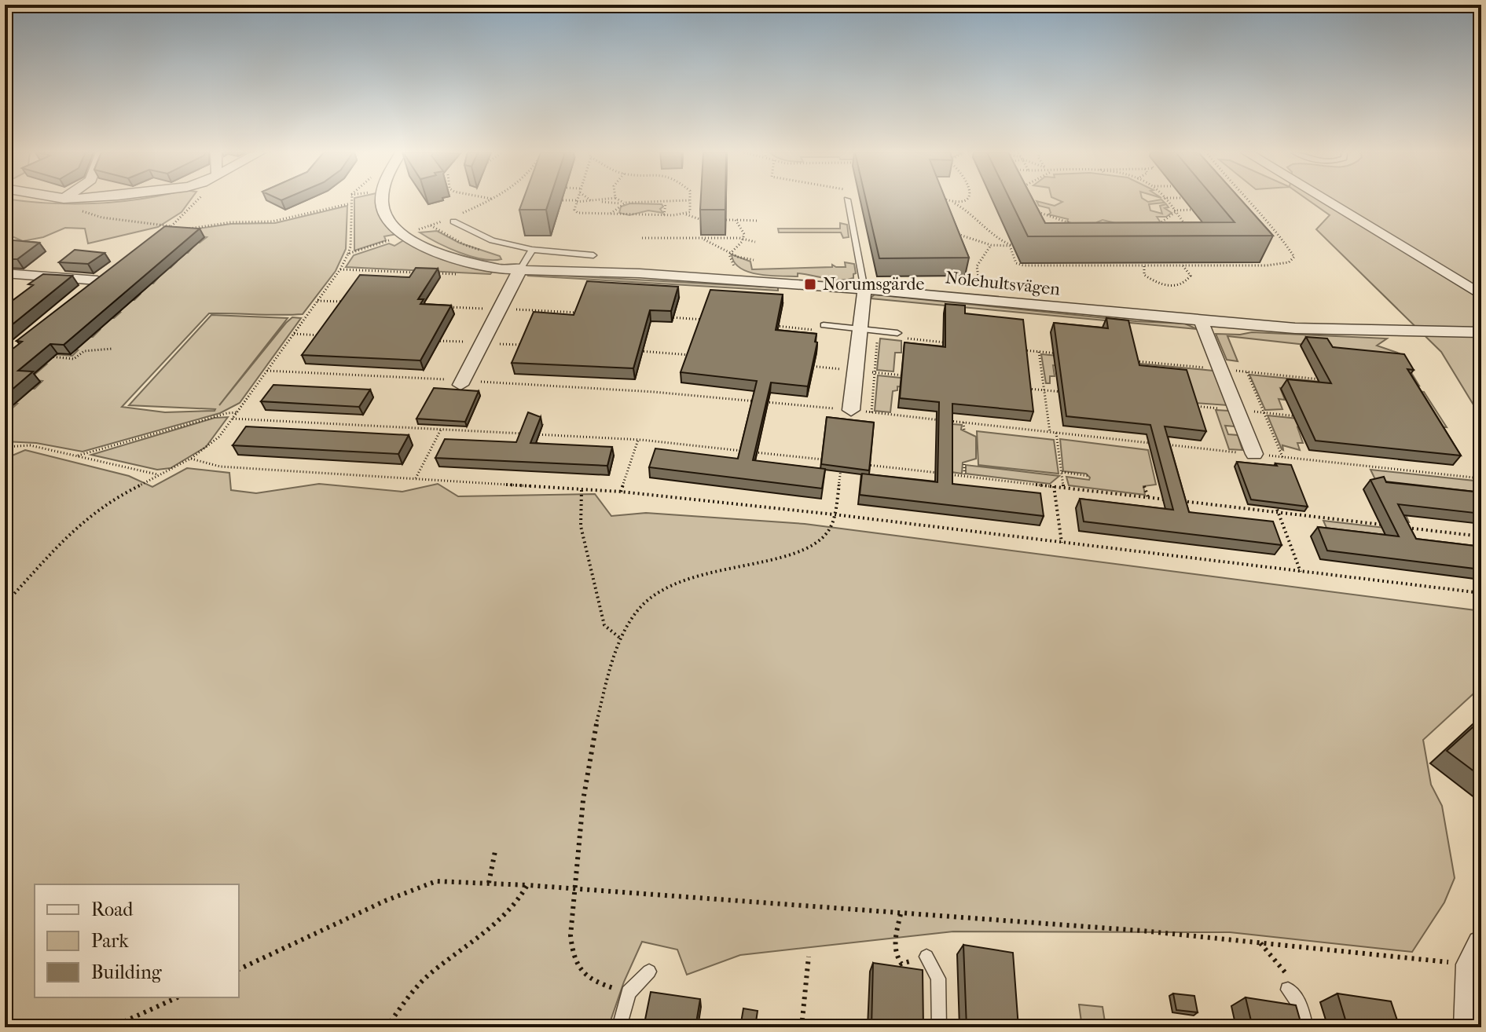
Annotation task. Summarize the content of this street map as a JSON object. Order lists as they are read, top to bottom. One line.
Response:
{"streets":{"street":["Nolehultsvägen"]},"places":{"transit":["Norumsgärde"]},"legend":["Road","Park","Building"]}
